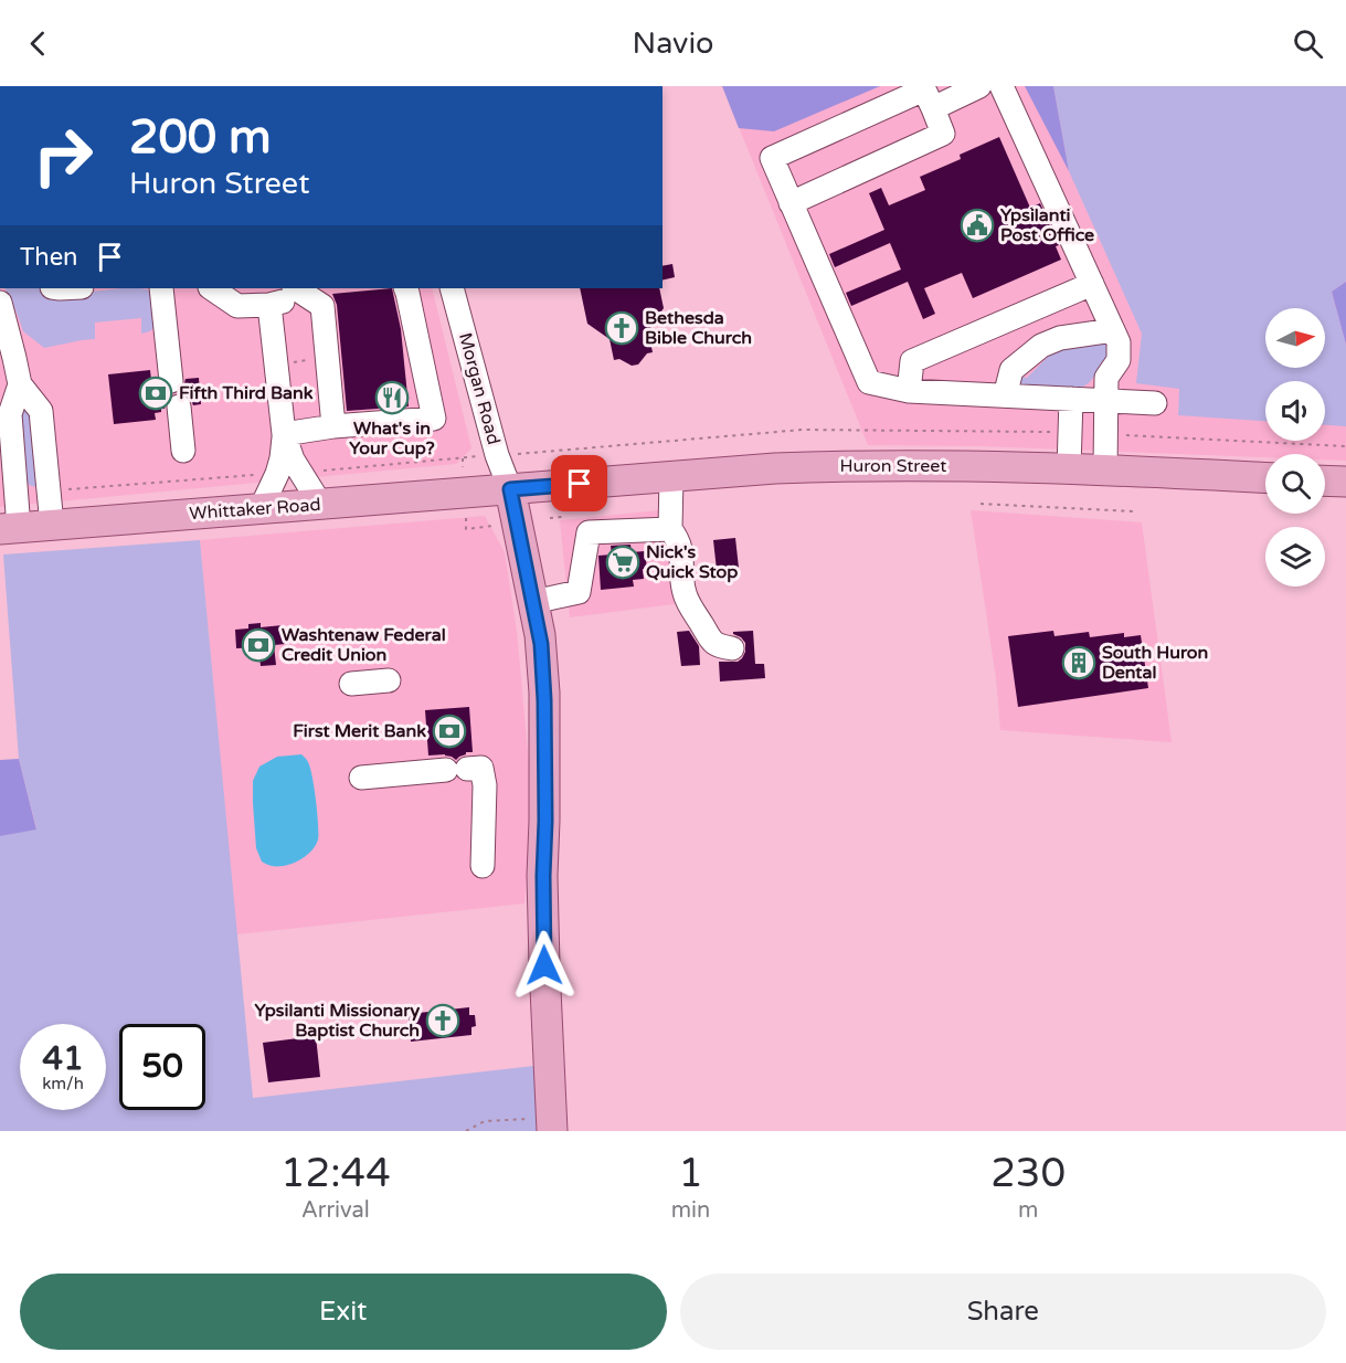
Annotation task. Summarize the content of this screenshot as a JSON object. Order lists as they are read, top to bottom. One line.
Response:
{"streets":{"main road":["Huron Street","Whittaker Road"],"street":["Morgan Road"]},"crossings":[["Morgan Road","Huron Street"],["Morgan Road","Whittaker Road"],["Huron Street","Whittaker Road"]],"places":{"public building":["Ypsilanti Post Office"],"church":["Bethesda Bible Church","Ypsilanti Missionary Baptist Church"],"bank":["Fifth Third Bank","Washtenaw Federal Credit Union","First Merit Bank"],"restaurant":["What's in Your Cup?"],"supermarket":["Nick's Quick Stop"],"building":["South Huron Dental"]},"north":"right","page":{"header":"Navio","turn":["200 m","Huron Street"],"then":"Then","speed":"41 km/h","limit":"50","eta":["12:44","Arrival","1","min","230","m"],"buttons":["Exit","Share"]}}
